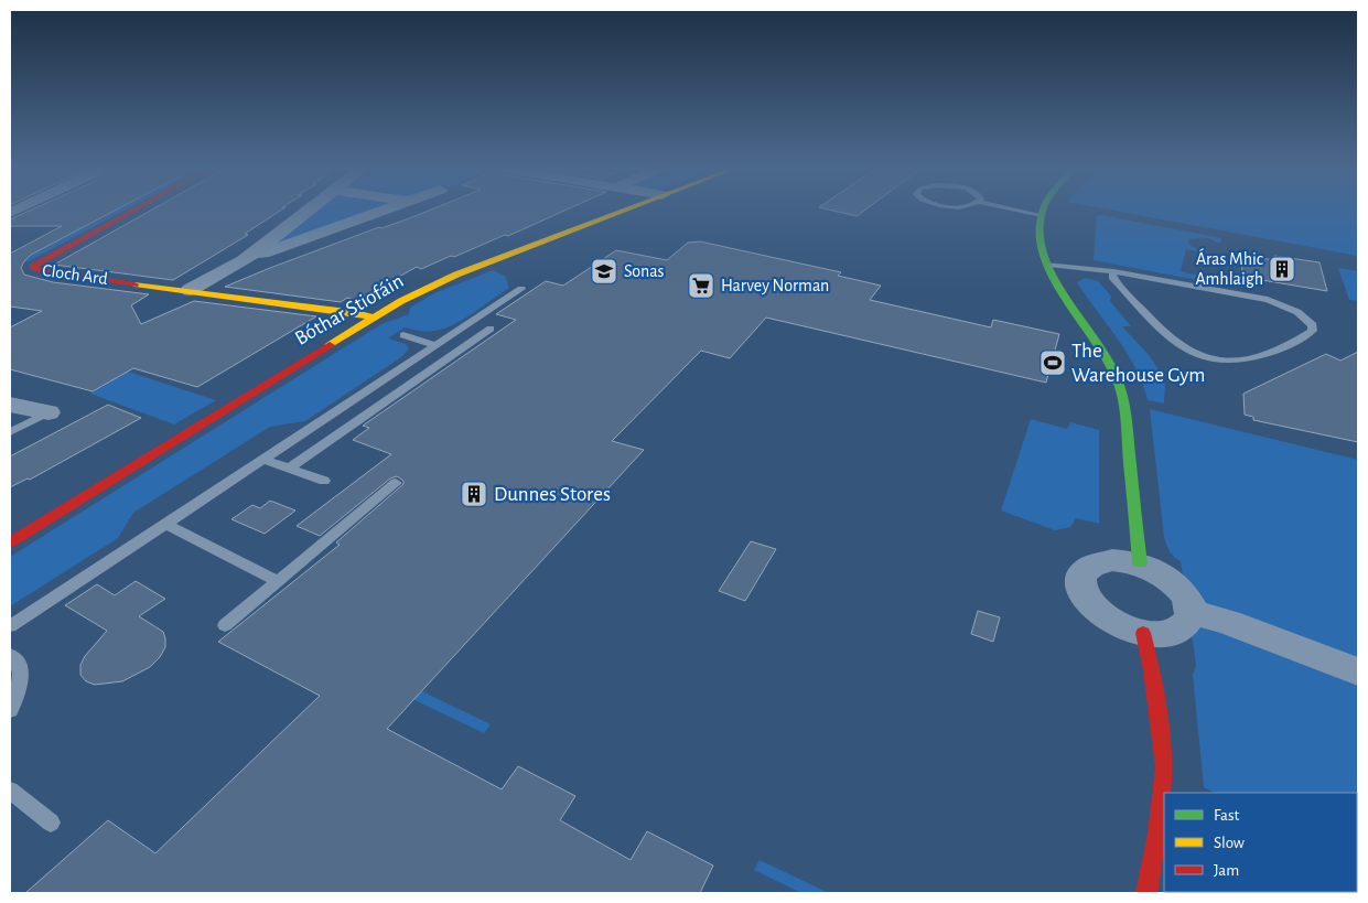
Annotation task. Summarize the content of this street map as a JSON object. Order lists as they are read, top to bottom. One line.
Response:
{"streets":{"street":["Cloch Ard","Bóthar Stiofáin"]},"crossings":[["Cloch Ard","Bóthar Stiofáin"]],"places":{"building":["Áras Mhic Amhlaigh","Dunnes Stores"],"school or university":["Sonas"],"supermarket":["Harvey Norman"],"sports":["The Warehouse Gym"]},"legend":["Fast","Slow","Jam"]}
